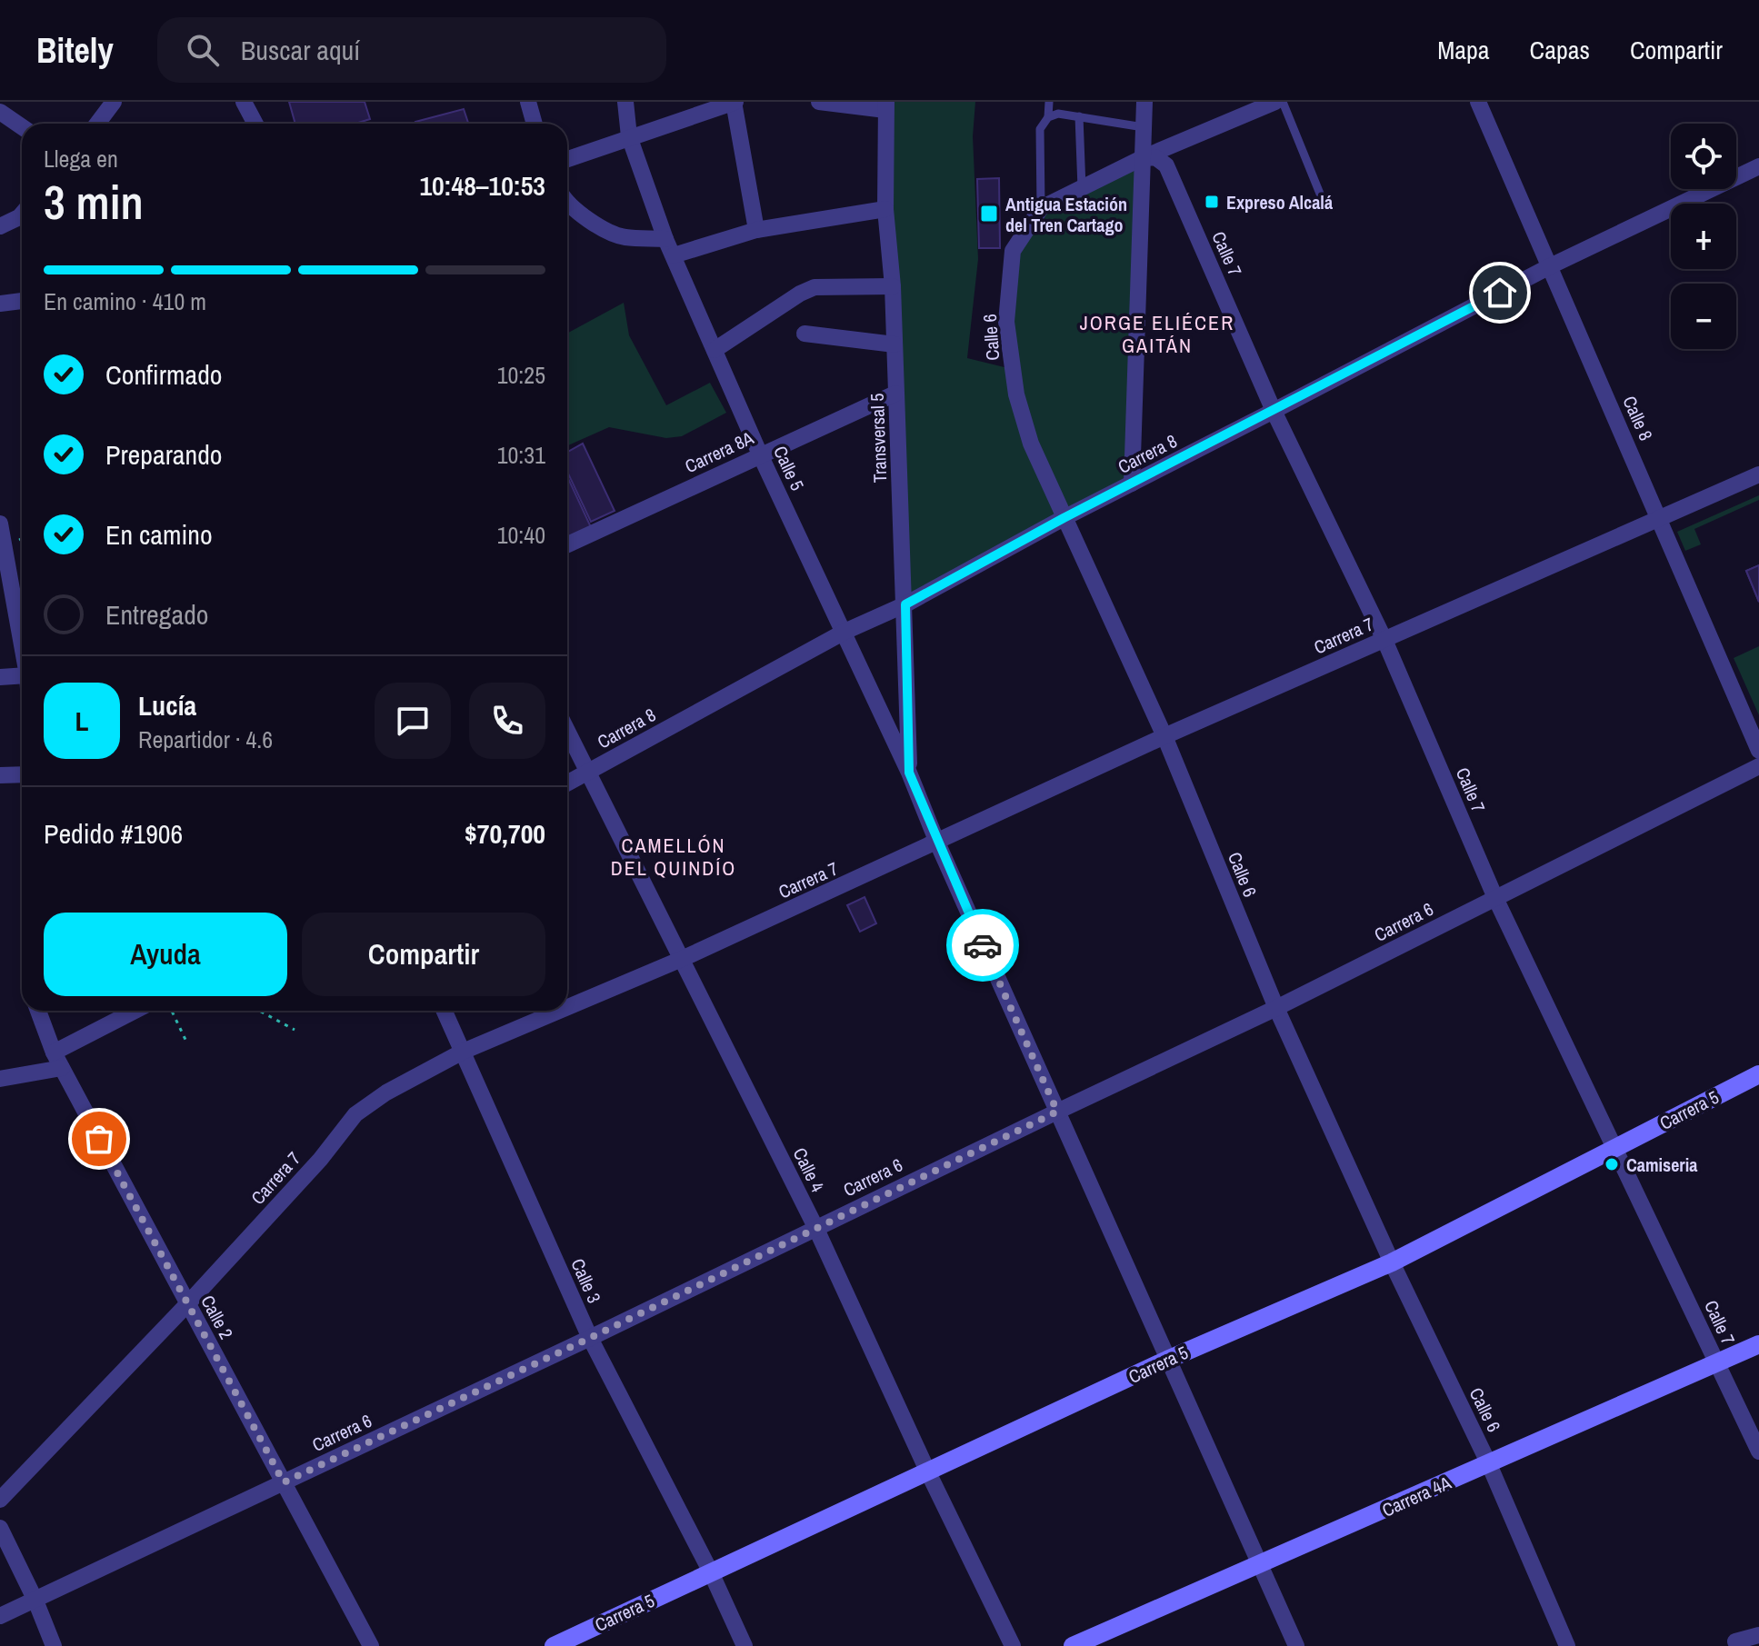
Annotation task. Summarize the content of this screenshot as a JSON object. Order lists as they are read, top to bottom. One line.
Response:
{"streets":{"main road":["Carrera 5","Carrera 4A"],"street":["Calle 7","Calle 6","Calle 8","Transversal 5","Carrera 8A","Carrera 8","Calle 5","Carrera 7","Carrera 6","Calle 4","Calle 3","Calle 2"]},"crossings":[["Calle 7","Carrera 8"],["Calle 7","Carrera 7"],["Calle 7","Carrera 6"],["Calle 7","Carrera 5"],["Calle 7","Carrera 4A"],["Calle 6","Carrera 8"],["Calle 6","Carrera 7"],["Calle 6","Carrera 6"],["Calle 6","Carrera 5"],["Calle 6","Carrera 4A"],["Calle 8","Carrera 8"],["Calle 8","Carrera 7"],["Transversal 5","Carrera 8A"],["Transversal 5","Carrera 8"],["Transversal 5","Calle 5"],["Carrera 8A","Calle 5"],["Carrera 8","Calle 5"],["Carrera 8","Calle 4"],["Calle 5","Carrera 7"],["Calle 5","Carrera 6"],["Calle 5","Carrera 5"],["Calle 5","Carrera 4A"],["Carrera 7","Calle 4"],["Carrera 7","Calle 3"],["Carrera 7","Calle 2"],["Carrera 6","Calle 4"],["Carrera 6","Calle 3"],["Carrera 6","Calle 2"],["Carrera 5","Calle 4"],["Carrera 5","Calle 3"]],"districts":["JORGE ELIÉCER GAITÁN","CAMELLÓN DEL QUINDÍO"],"places":{"transit":["Expreso Alcalá","Antigua Estación del Tren Cartago"],"other":["Camiseria"]},"page":{"header":"Bitely","search":"Buscar aquí","nav":["Mapa","Capas","Compartir"],"map_buttons":["+","−"],"heading":["3 min","Llega en","10:48–10:53"],"panel":["Lucía","Repartidor · 4.6","Pedido #1906","$70,700"],"bar":"En camino · 410 m","list":[["Confirmado","10:25"],["Preparando","10:31"],["En camino","10:40"],"Entregado"],"round":"L","buttons":["Ayuda","Compartir"]}}
